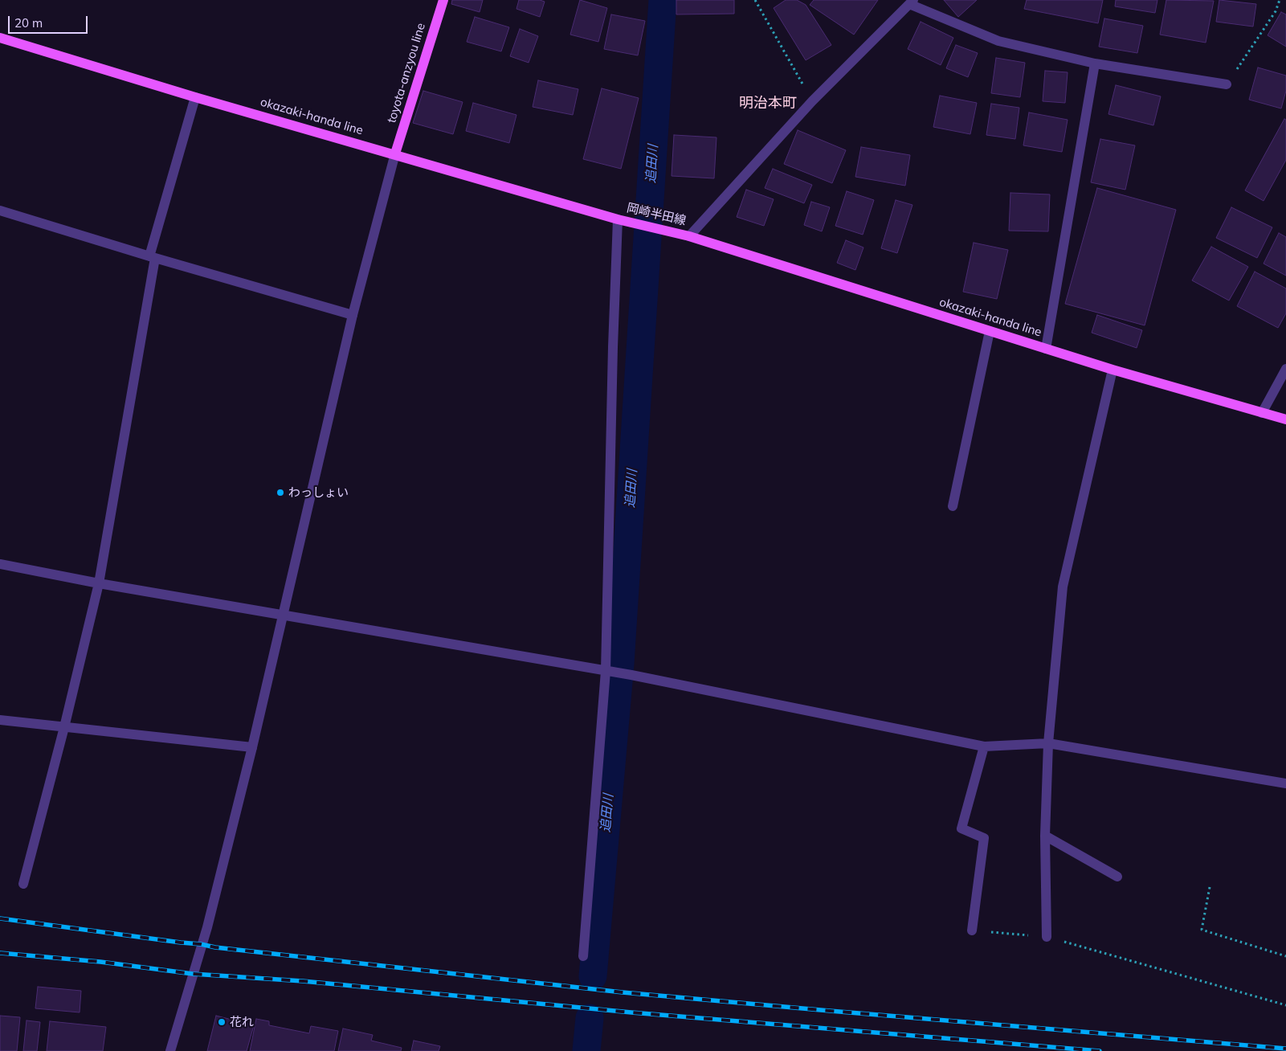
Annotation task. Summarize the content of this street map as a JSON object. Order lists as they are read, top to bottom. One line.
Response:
{"streets":{"main road":["toyota-anzyou line","okazaki-handa line","岡崎半田線"]},"crossings":[["toyota-anzyou line","okazaki-handa line"],["okazaki-handa line","岡崎半田線"]],"districts":["明治本町"],"water":["追田川"],"places":["わっしょい","花れ"],"scale_bar":"20 m"}
